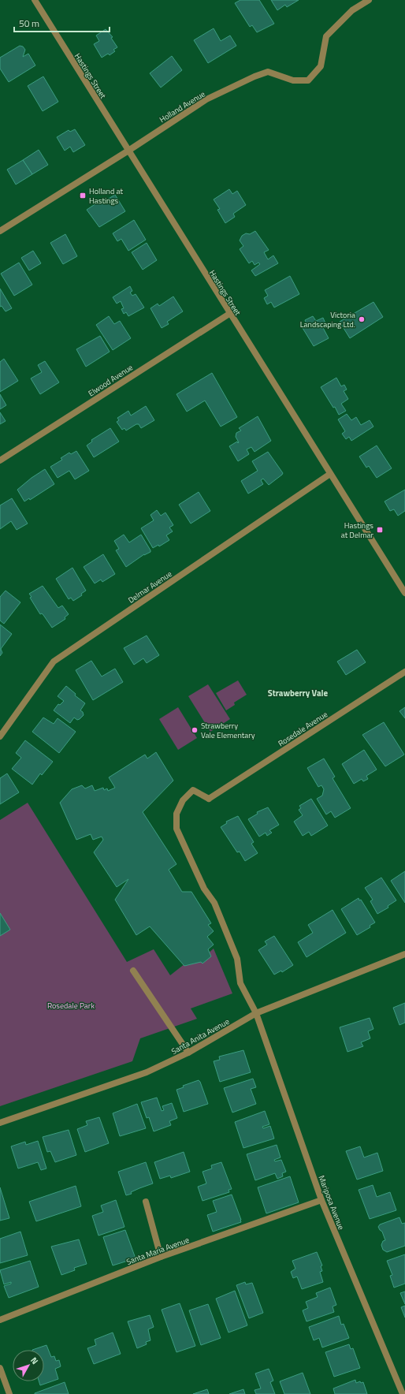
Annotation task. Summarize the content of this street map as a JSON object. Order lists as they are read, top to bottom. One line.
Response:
{"streets":{"street":["Hastings Street","Holland Avenue","Elwood Avenue","Delmar Avenue","Rosedale Avenue","Santa Anita Avenue","Mariposa Avenue","Santa Maria Avenue"]},"crossings":[["Hastings Street","Holland Avenue"],["Hastings Street","Elwood Avenue"],["Hastings Street","Delmar Avenue"],["Rosedale Avenue","Mariposa Avenue"],["Santa Anita Avenue","Mariposa Avenue"],["Mariposa Avenue","Santa Maria Avenue"]],"districts":["Strawberry Vale"],"parks":["Rosedale Park"],"places":{"transit":["Holland at Hastings","Hastings at Delmar"],"other":["Victoria Landscaping Ltd.","Strawberry Vale Elementary"]},"scale_bar":"50 m","north":"top right"}
